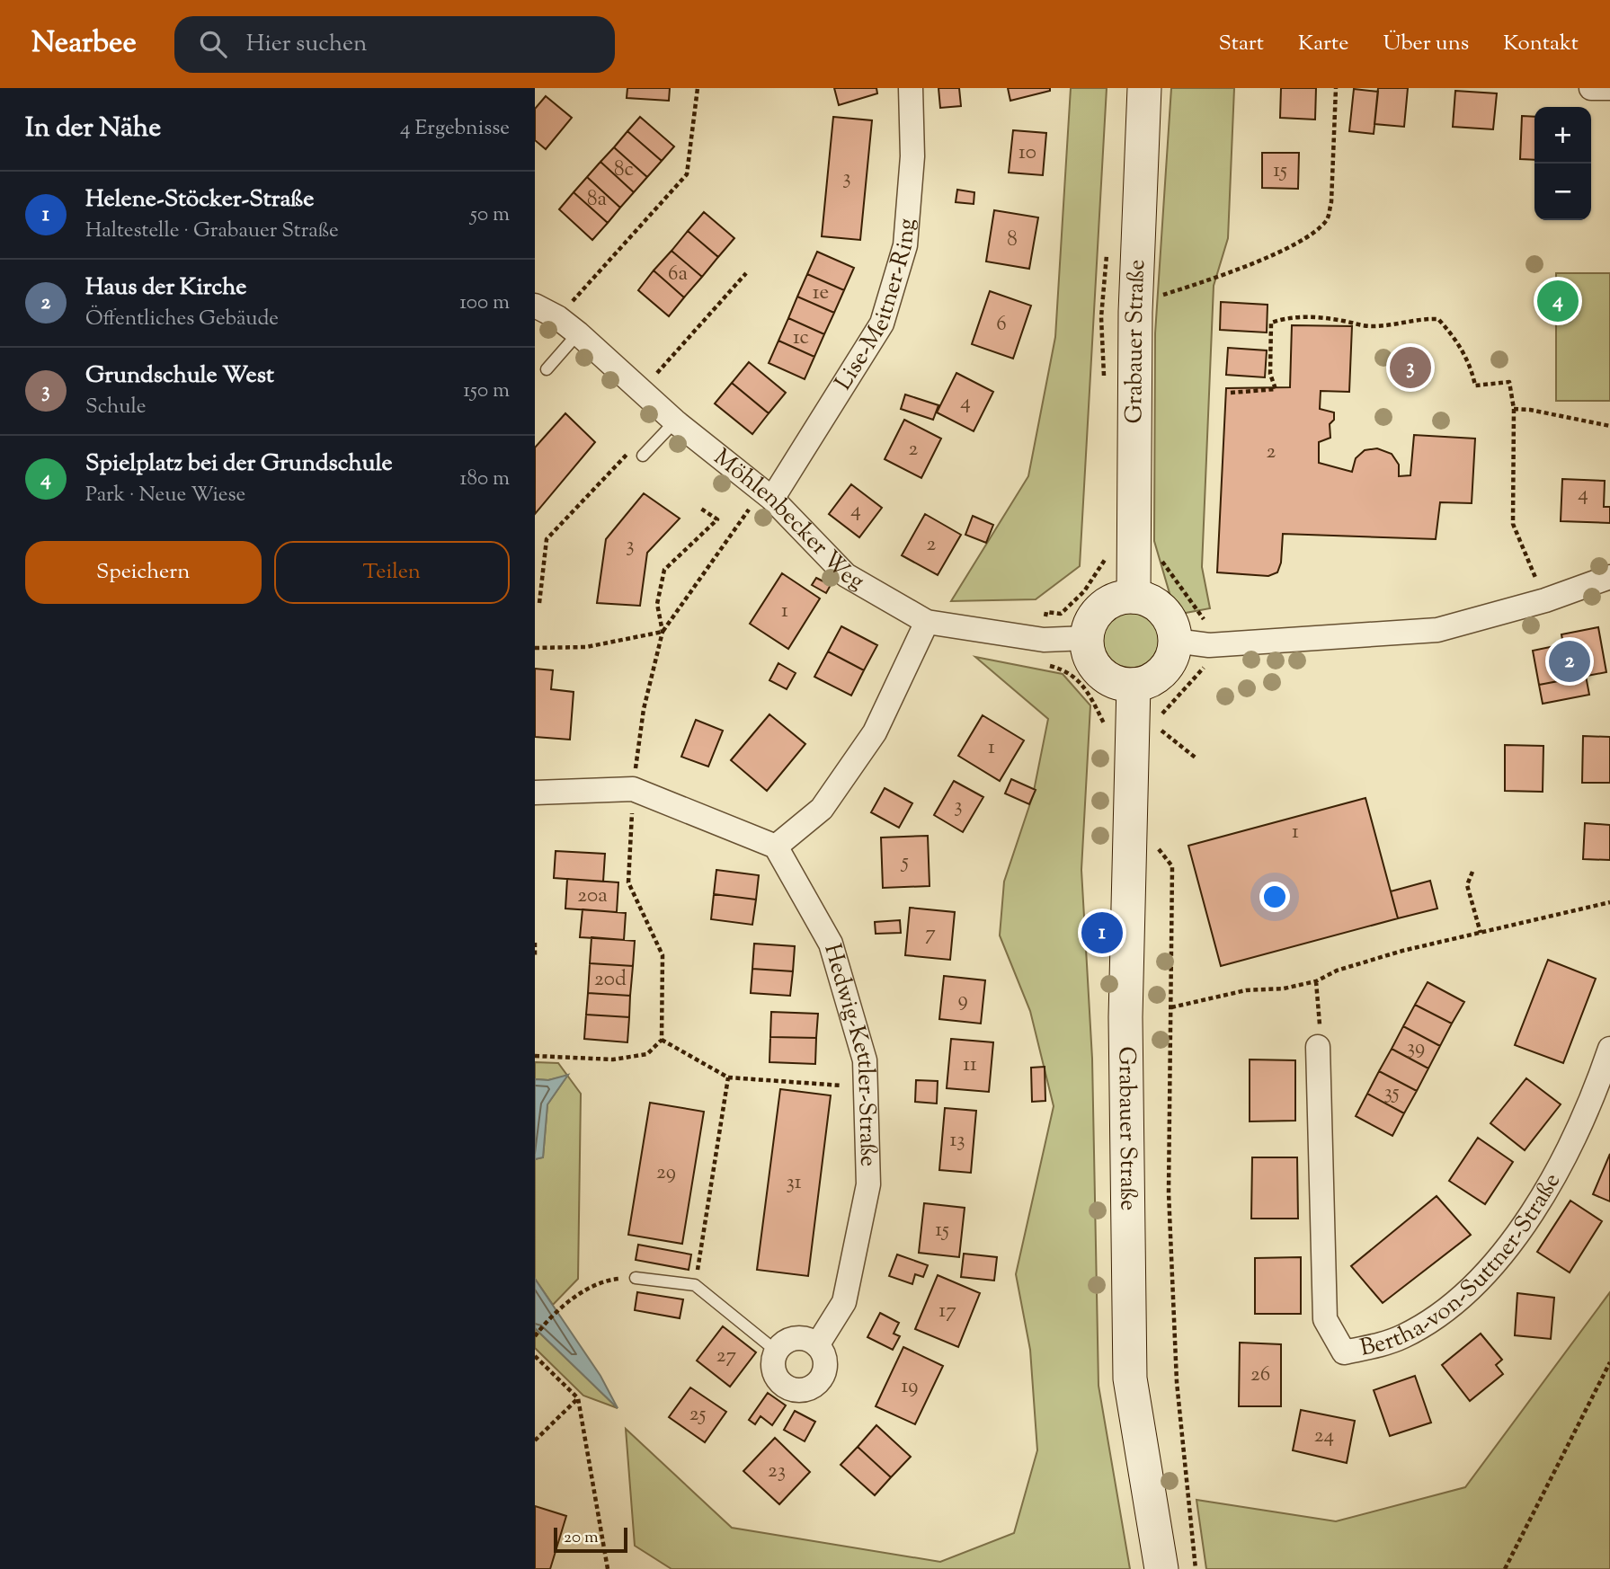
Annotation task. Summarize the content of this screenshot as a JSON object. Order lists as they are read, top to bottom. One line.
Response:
{"streets":{"main road":["Grabauer Straße"],"street":["Lise-Meitner-Ring","Möhlenbecker Weg","Hedwig-Kettler-Straße","Bertha-von-Suttner-Straße"]},"crossings":[["Lise-Meitner-Ring","Möhlenbecker Weg"],["Grabauer Straße","Möhlenbecker Weg"]],"house_numbers":["10","8c","15","3","8a","8","6a","1e","6","1c","4","2","2","4","4","2","3","1","1","3","1","5","20a","7","20d","9","39","11","35","13","29","31","15","17","27","26","19","25","24","23"],"scale_bar":"20 m","page":{"header":"Nearbee","search":"Hier suchen","nav":["Start","Karte","Über uns","Kontakt"],"heading":["In der Nähe","4 Ergebnisse"],"map_buttons":["+","−"],"list":[{"mark":"1","name":"Helene-Stöcker-Straße","note":"Haltestelle · Grabauer Straße","value":"50 m"},{"mark":"2","name":"Haus der Kirche","note":"Öffentliches Gebäude","value":"100 m"},{"mark":"3","name":"Grundschule West","note":"Schule","value":"150 m"},{"mark":"4","name":"Spielplatz bei der Grundschule","note":"Park · Neue Wiese","value":"180 m"}],"pins":["4","3","2","1"],"buttons":["Speichern","Teilen"],"scale":"20 m"}}
